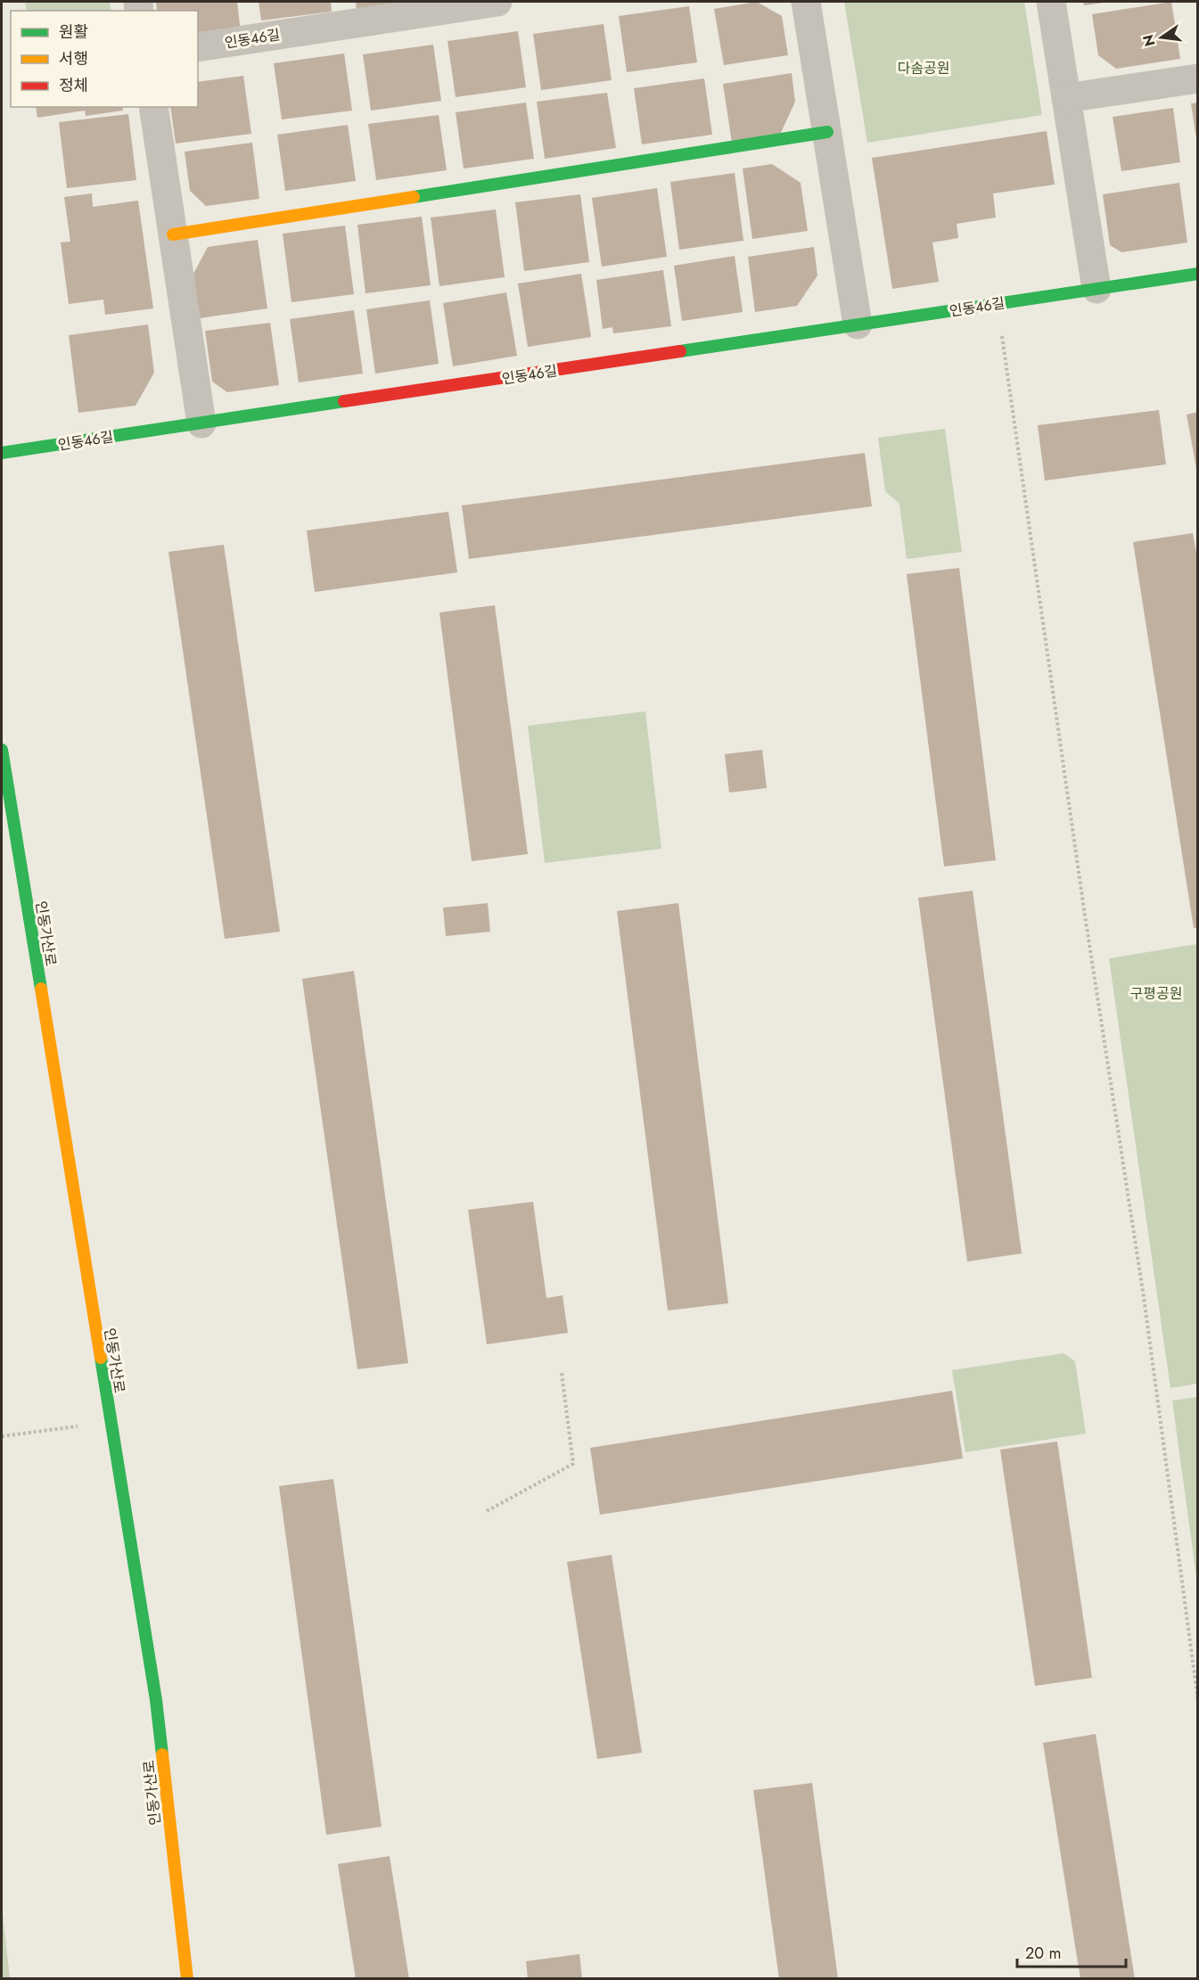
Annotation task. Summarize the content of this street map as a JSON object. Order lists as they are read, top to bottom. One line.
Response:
{"streets":{"street":["인동46길","인동가산로"]},"parks":["다솜공원","구평공원"],"legend":["원활","서행","정체"],"scale_bar":"20 m","north":"left"}
